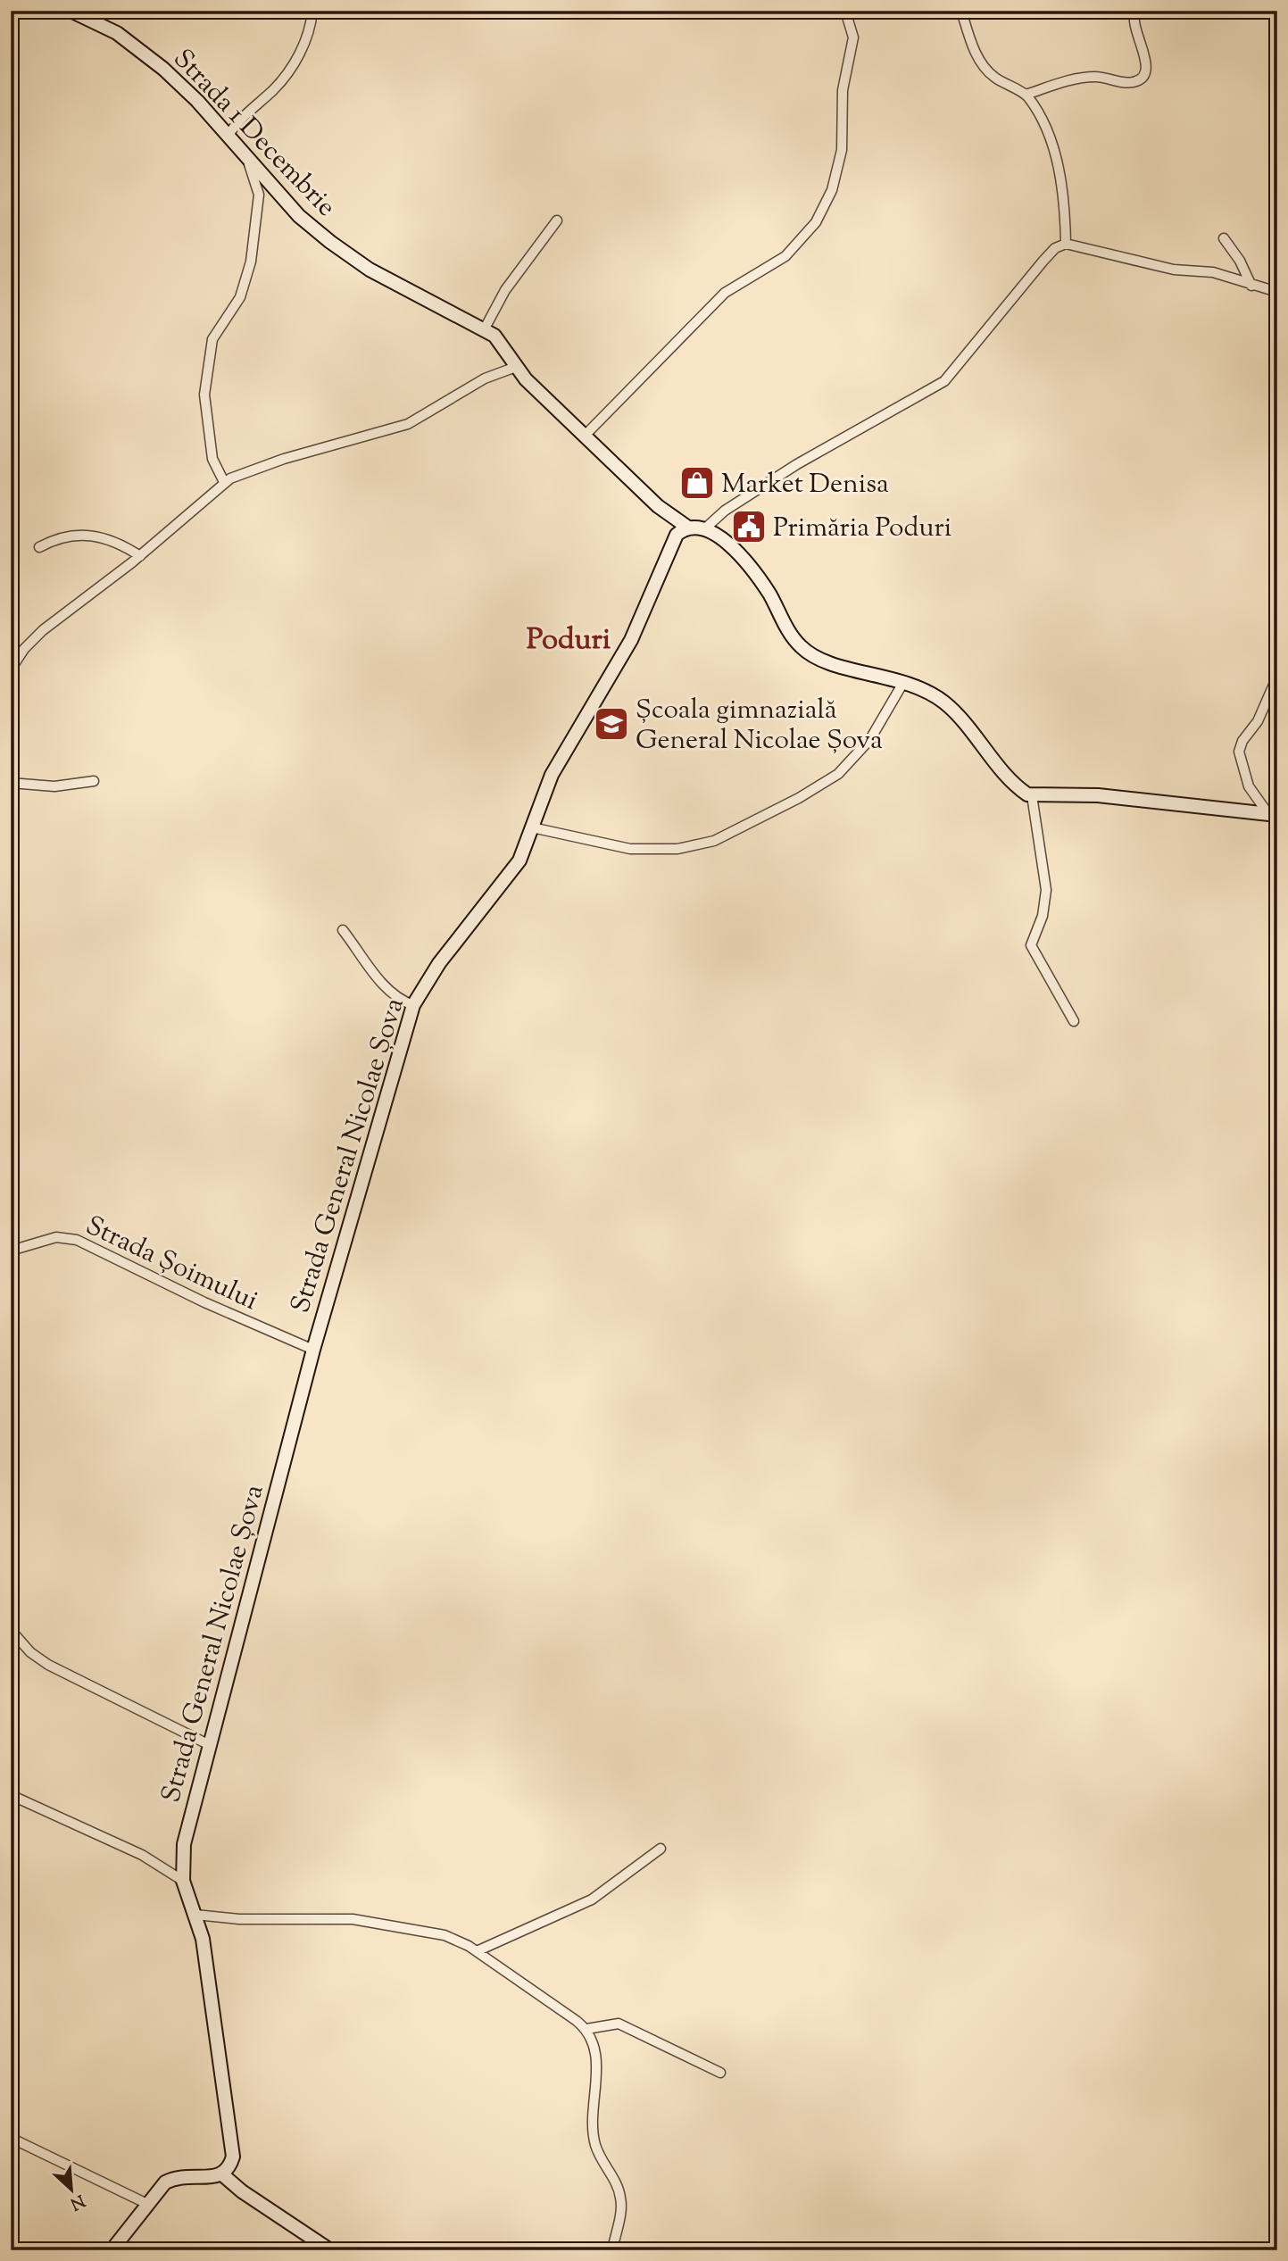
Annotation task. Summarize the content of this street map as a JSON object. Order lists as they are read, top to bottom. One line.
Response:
{"streets":{"main road":["Strada 1 Decembrie","Strada General Nicolae Șova"],"street":["Strada Șoimului"]},"crossings":[["Strada 1 Decembrie","Strada General Nicolae Șova"],["Strada General Nicolae Șova","Strada Șoimului"]],"districts":["Poduri"],"places":{"shop":["Market Denisa"],"public building":["Primăria Poduri"],"school or university":["Școala gimnazială General Nicolae Șova"]},"north":"bottom right"}
